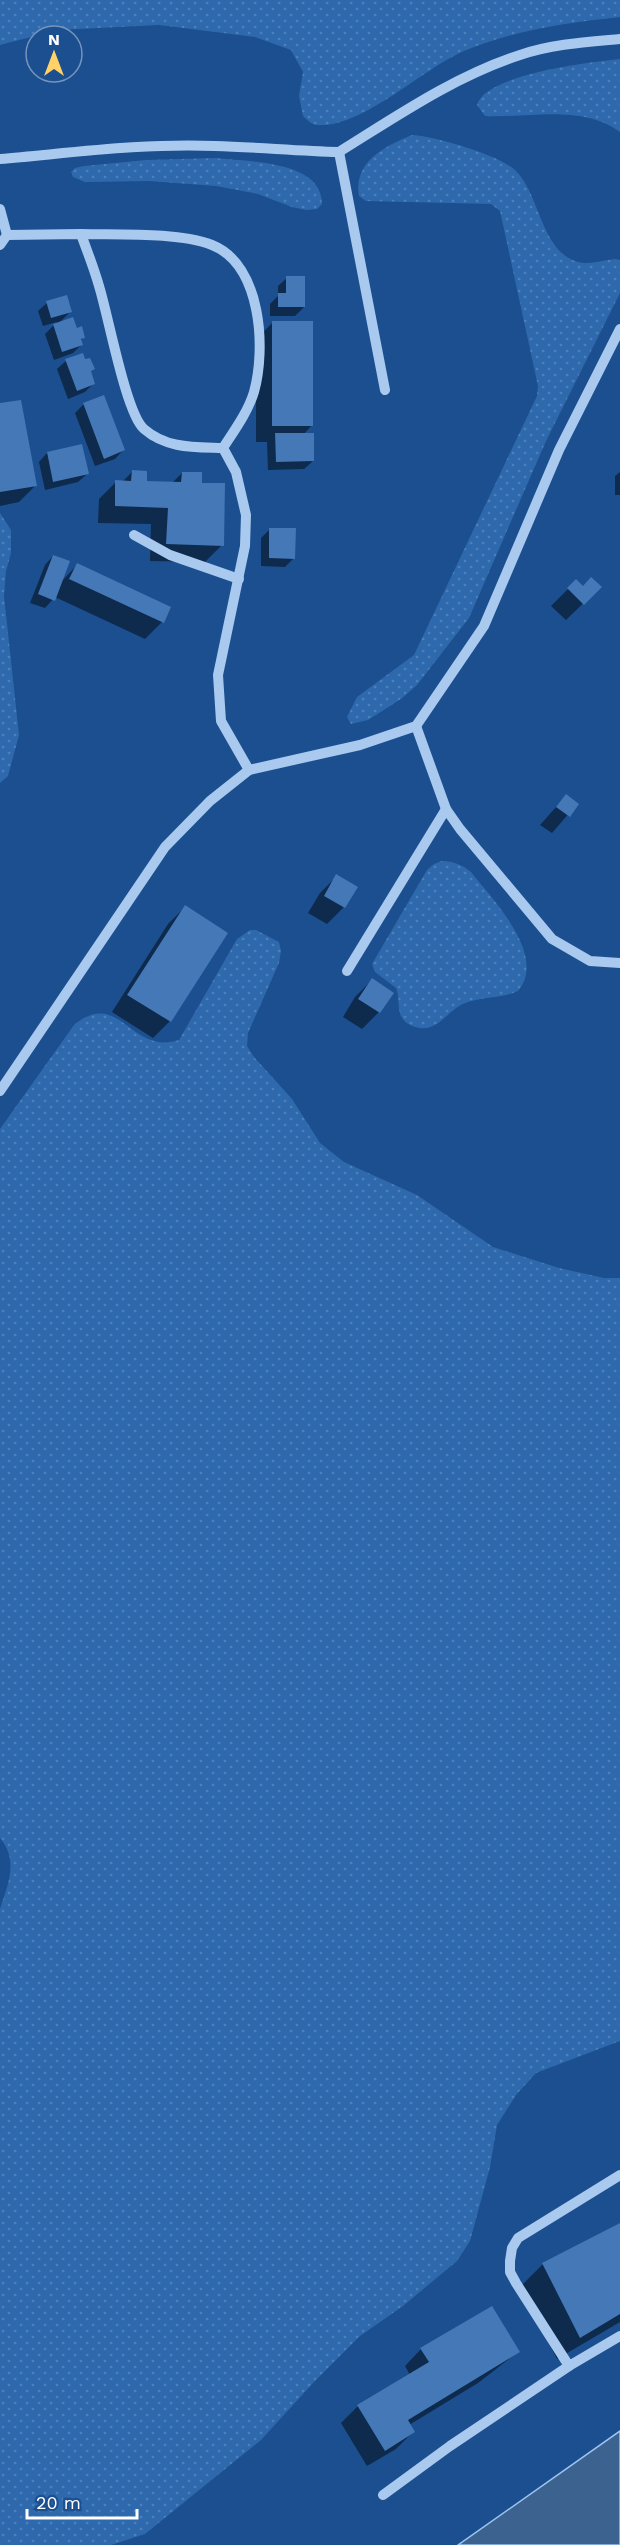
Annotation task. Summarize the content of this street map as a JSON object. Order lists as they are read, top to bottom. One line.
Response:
{"scale_bar":"20 m","north":"top"}
